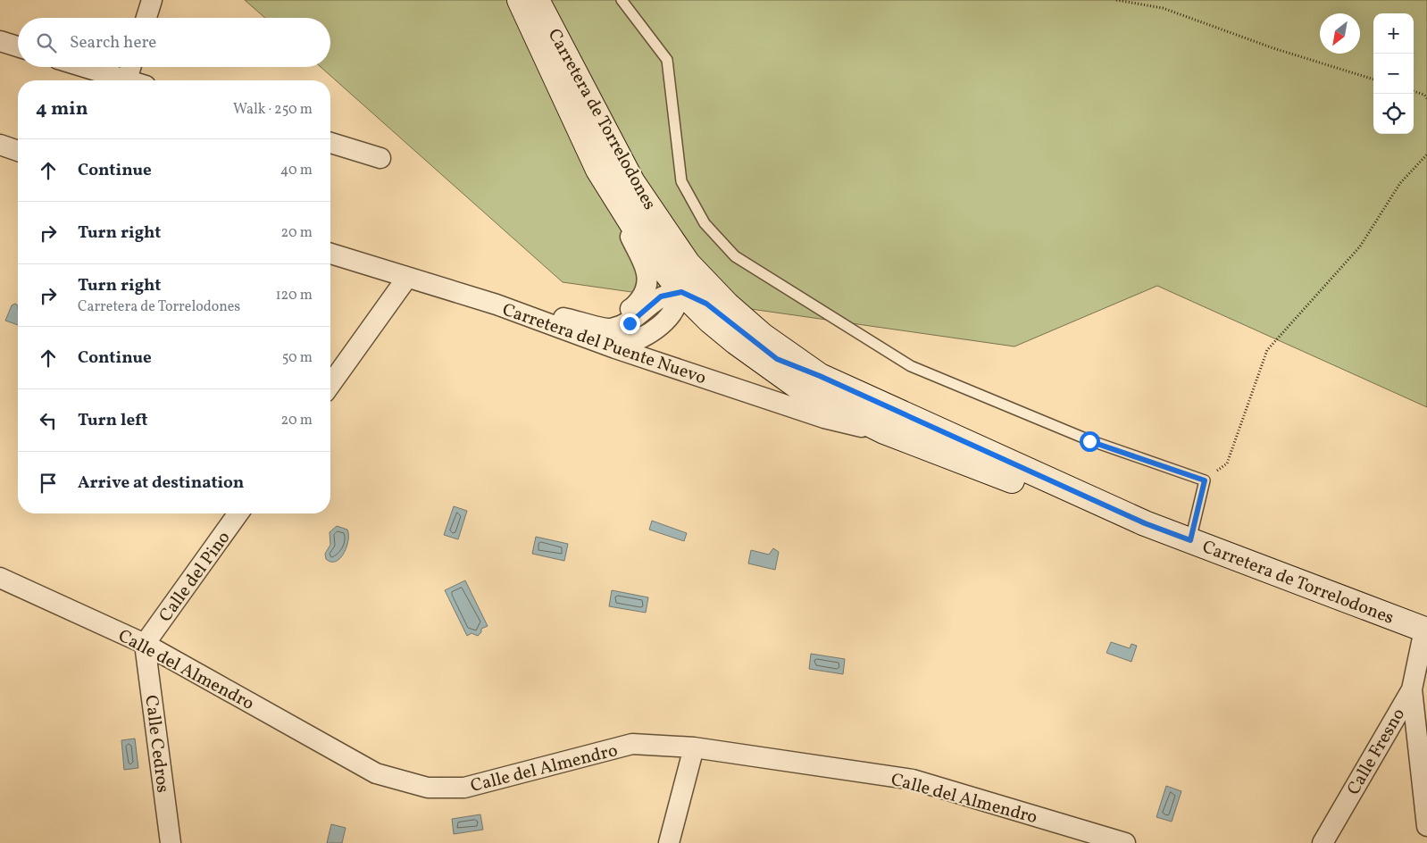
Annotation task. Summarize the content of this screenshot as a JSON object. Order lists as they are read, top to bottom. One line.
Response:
{"streets":{"main road":["Carretera de Torrelodones"],"street":["Carretera del Puente Nuevo","Calle del Pino","Calle del Almendro","Calle Cedros","Calle Fresno"]},"crossings":[["Carretera de Torrelodones","Carretera del Puente Nuevo"],["Carretera de Torrelodones","Calle Fresno"],["Calle del Pino","Calle del Almendro"],["Calle del Pino","Calle Cedros"],["Calle del Almendro","Calle Cedros"]],"north":"bottom left","page":{"map_buttons":["+","−"],"search":"Search here","heading":["4 min","Walk · 250 m"],"list":[["Continue","40 m"],["Turn right","20 m"],["Turn right","Carretera de Torrelodones","120 m"],["Continue","50 m"],["Turn left","20 m"],"Arrive at destination"]}}
